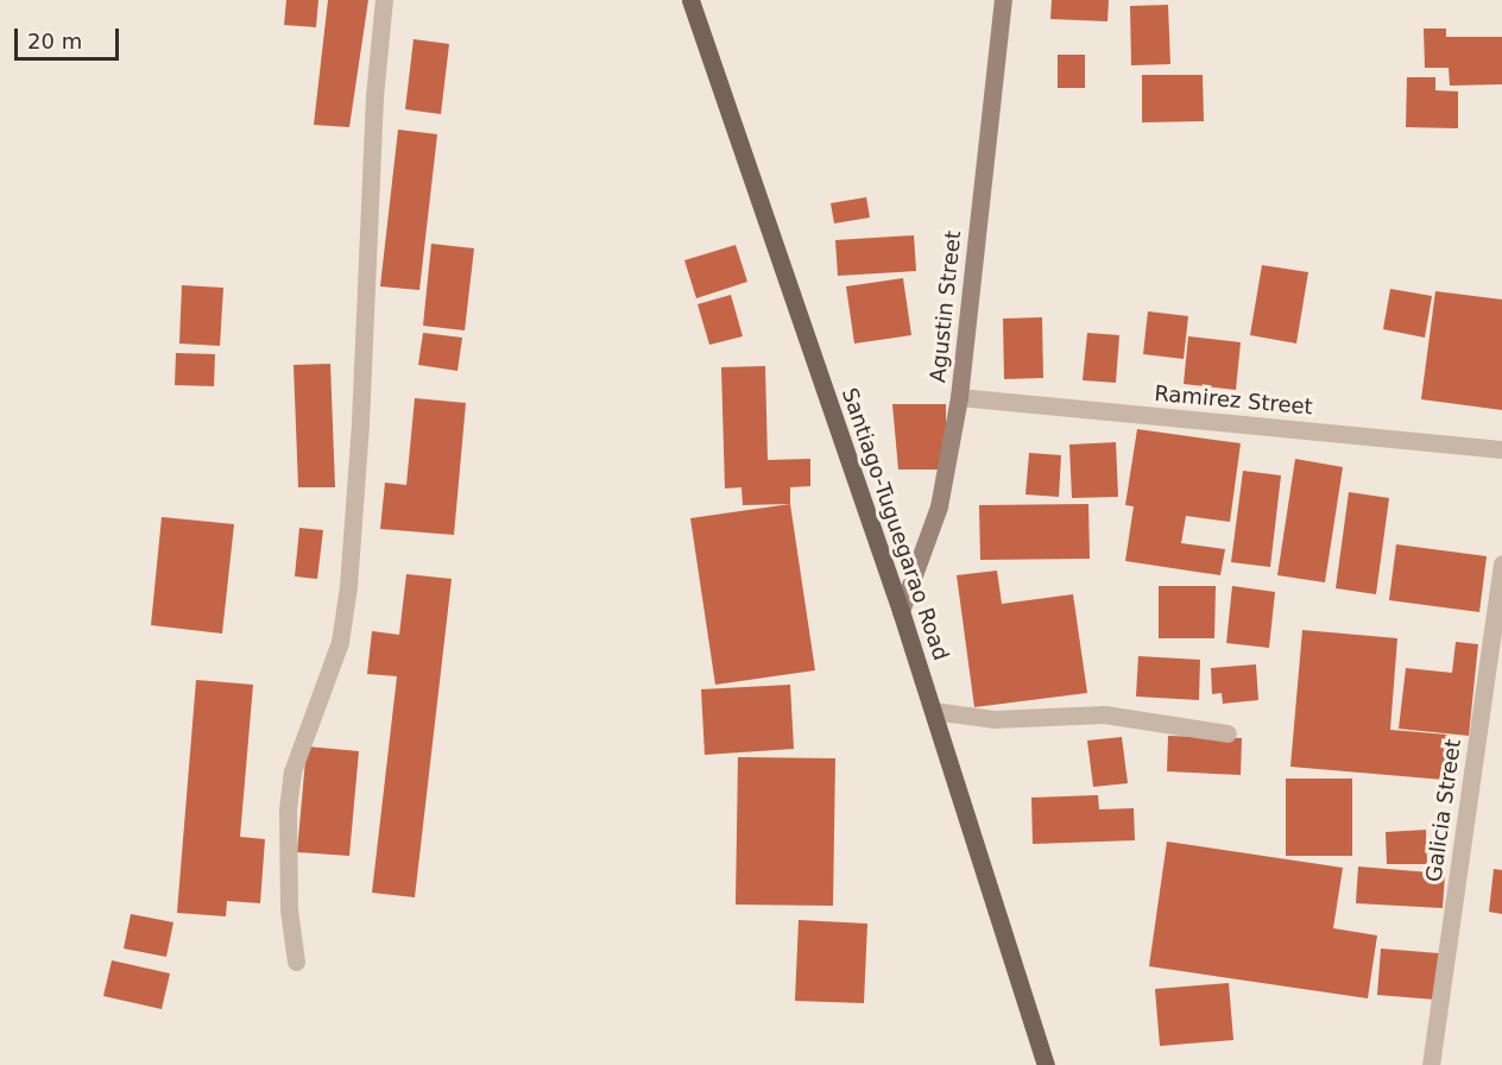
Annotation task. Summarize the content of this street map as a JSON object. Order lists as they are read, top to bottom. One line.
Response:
{"streets":{"main road":["Agustin Street","Santiago-Tuguegarao Road"],"street":["Ramirez Street","Galicia Street"]},"crossings":[["Agustin Street","Ramirez Street"],["Agustin Street","Santiago-Tuguegarao Road"]],"scale_bar":"20 m"}
